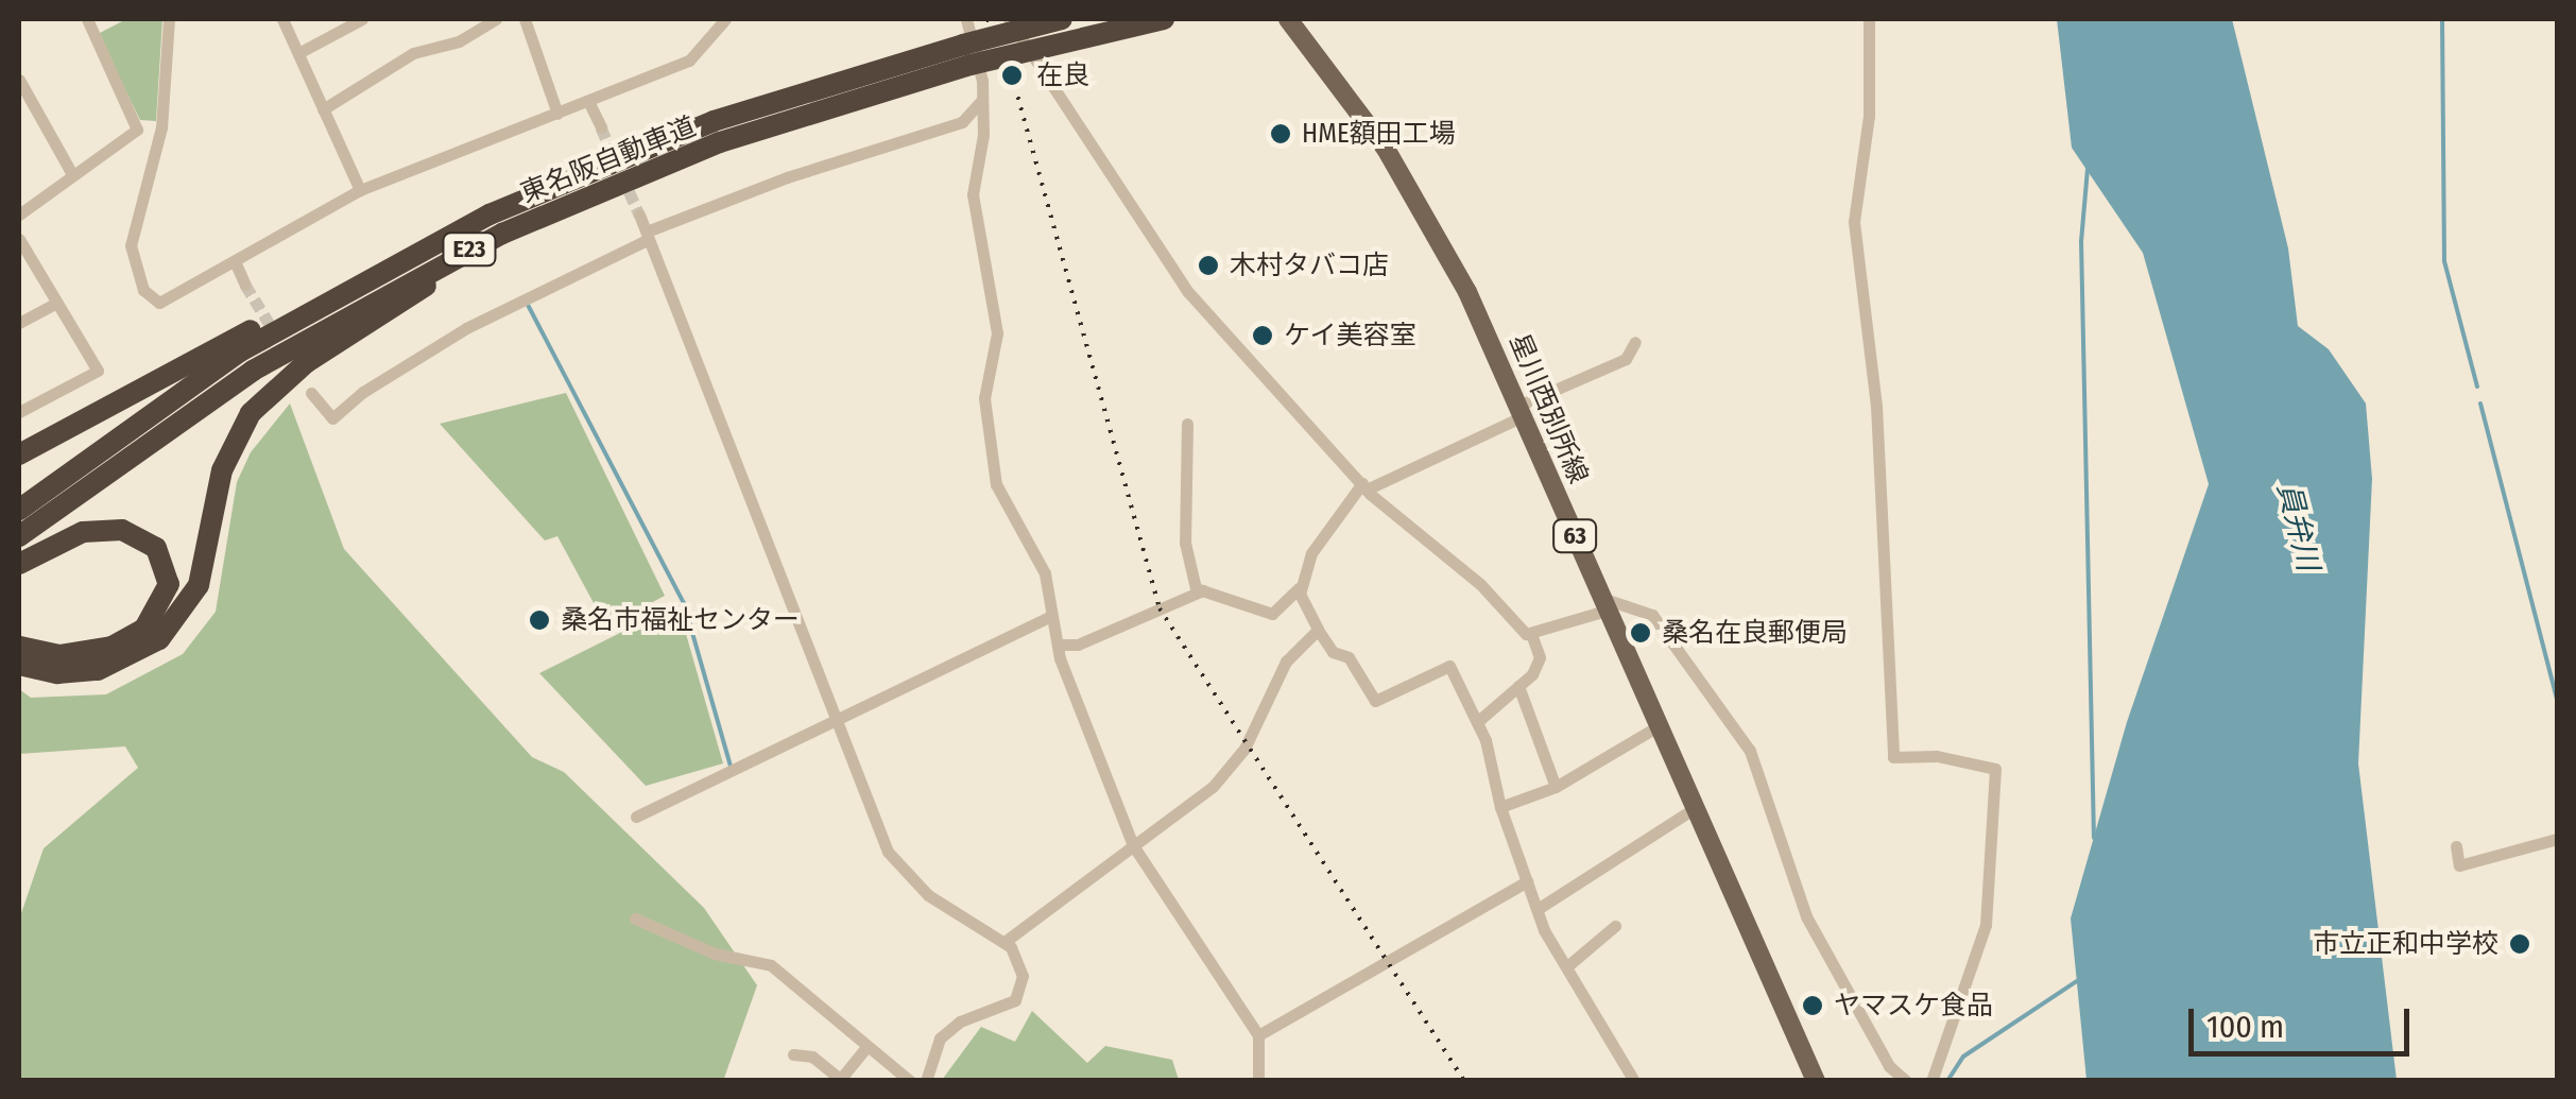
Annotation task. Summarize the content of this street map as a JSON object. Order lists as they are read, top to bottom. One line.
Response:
{"streets":{"highway":["東名阪自動車道","E23"],"main road":["星川西別所線","63"]},"water":["員弁川"],"places":["在良","HME額田工場","木村タバコ店","ケイ美容室","桑名市福祉センター","桑名在良郵便局","市立正和中学校","ヤマスケ食品"],"scale_bar":"100 m"}
